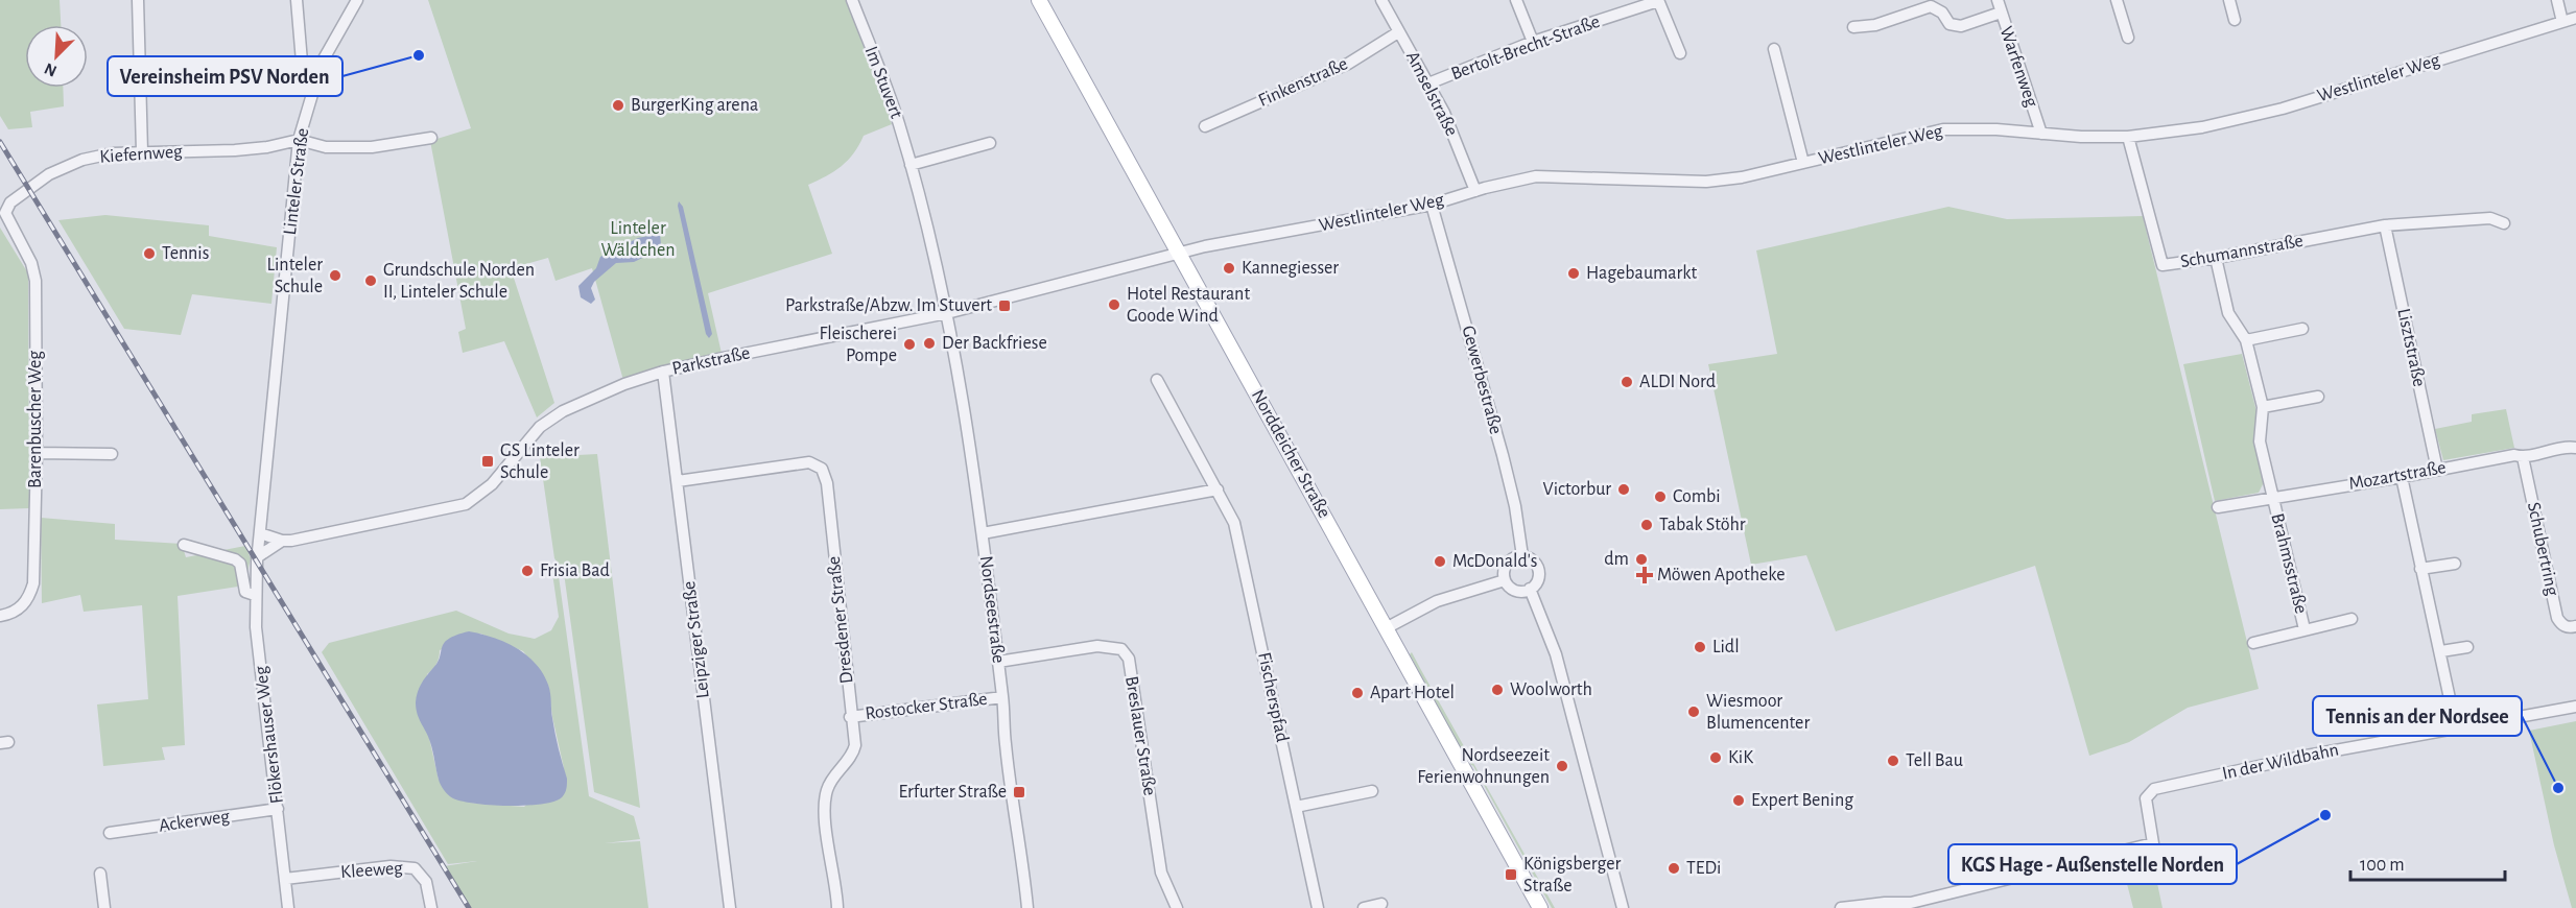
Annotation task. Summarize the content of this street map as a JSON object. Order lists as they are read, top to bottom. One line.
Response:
{"streets":{"main road":["Norddeicher Straße"],"street":["Bertolt-Brecht-Straße","Warfenweg","Westlinteler Weg","Im Stuvert","Finkenstraße","Amselstraße","Kiefernweg","Linteler Straße","Schumannstraße","Lisztstraße","Parkstraße","Gewerbestraße","Barenbuscher Weg","Mozartstraße","Schubertring","Brahmsstraße","Nordseestraße","Dresdener Straße","Leipziger Straße","Fischerspfad","Rostocker Straße","Flökershauser Weg","Breslauer Straße","In der Wildbahn","Ackerweg","Kleeweg"]},"crossings":[["Bertolt-Brecht-Straße","Amselstraße"],["Warfenweg","Westlinteler Weg"],["Westlinteler Weg","Amselstraße"],["Westlinteler Weg","Schumannstraße"],["Westlinteler Weg","Parkstraße"],["Westlinteler Weg","Gewerbestraße"],["Westlinteler Weg","Norddeicher Straße"],["Im Stuvert","Parkstraße"],["Im Stuvert","Nordseestraße"],["Finkenstraße","Amselstraße"],["Kiefernweg","Linteler Straße"],["Kiefernweg","Barenbuscher Weg"],["Linteler Straße","Parkstraße"],["Linteler Straße","Flökershauser Weg"],["Schumannstraße","Lisztstraße"],["Schumannstraße","Brahmsstraße"],["Lisztstraße","Mozartstraße"],["Parkstraße","Norddeicher Straße"],["Parkstraße","Nordseestraße"],["Parkstraße","Leipziger Straße"],["Parkstraße","Flökershauser Weg"],["Mozartstraße","Schubertring"],["Mozartstraße","Brahmsstraße"],["Nordseestraße","Rostocker Straße"],["Nordseestraße","Breslauer Straße"],["Dresdener Straße","Leipziger Straße"],["Dresdener Straße","Rostocker Straße"],["Flökershauser Weg","Ackerweg"],["Flökershauser Weg","Kleeweg"]],"parks":["Linteler Wäldchen"],"places":{"other":["Vereinsheim PSV Norden","BurgerKing arena","Tennis","Kannegiesser","Hagebaumarkt","Linteler Schule","Grundschule Norden II, Linteler Schule","Hotel Restaurant Goode Wind","Der Backfriese","Fleischerei Pompe","ALDI Nord","Victorbur","Combi","Tabak Stöhr","dm","McDonald's","Frisia Bad","Lidl","Woolworth","Apart Hotel","Wiesmoor Blumencenter","KiK","Tell Bau","Nordseezeit Ferienwohnungen","Tennis an der Nordsee","Expert Bening","KGS Hage - Außenstelle Norden","TEDi"],"transit":["Parkstraße/Abzw. Im Stuvert","GS Linteler Schule","Erfurter Straße","Königsberger Straße"],"health":["Möwen Apotheke"]},"scale_bar":"100 m","north":"bottom left"}
